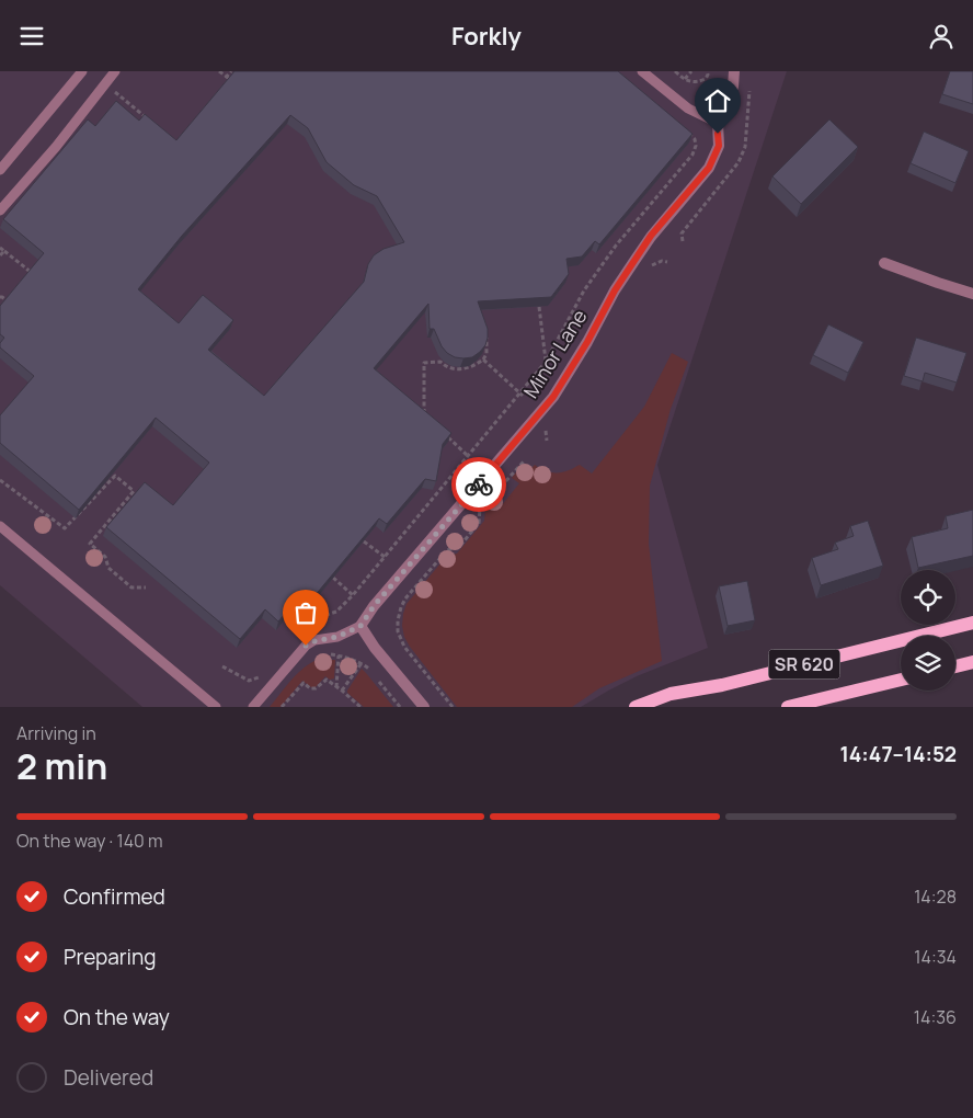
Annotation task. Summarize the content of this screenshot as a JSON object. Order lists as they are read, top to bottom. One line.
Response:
{"streets":{"main road":["SR 620"],"street":["Minor Lane"]},"page":{"header":"Forkly","heading":["2 min","Arriving in","14:47–14:52"],"bar":"On the way · 140 m","list":[["Confirmed","14:28"],["Preparing","14:34"],["On the way","14:36"],"Delivered"]}}
